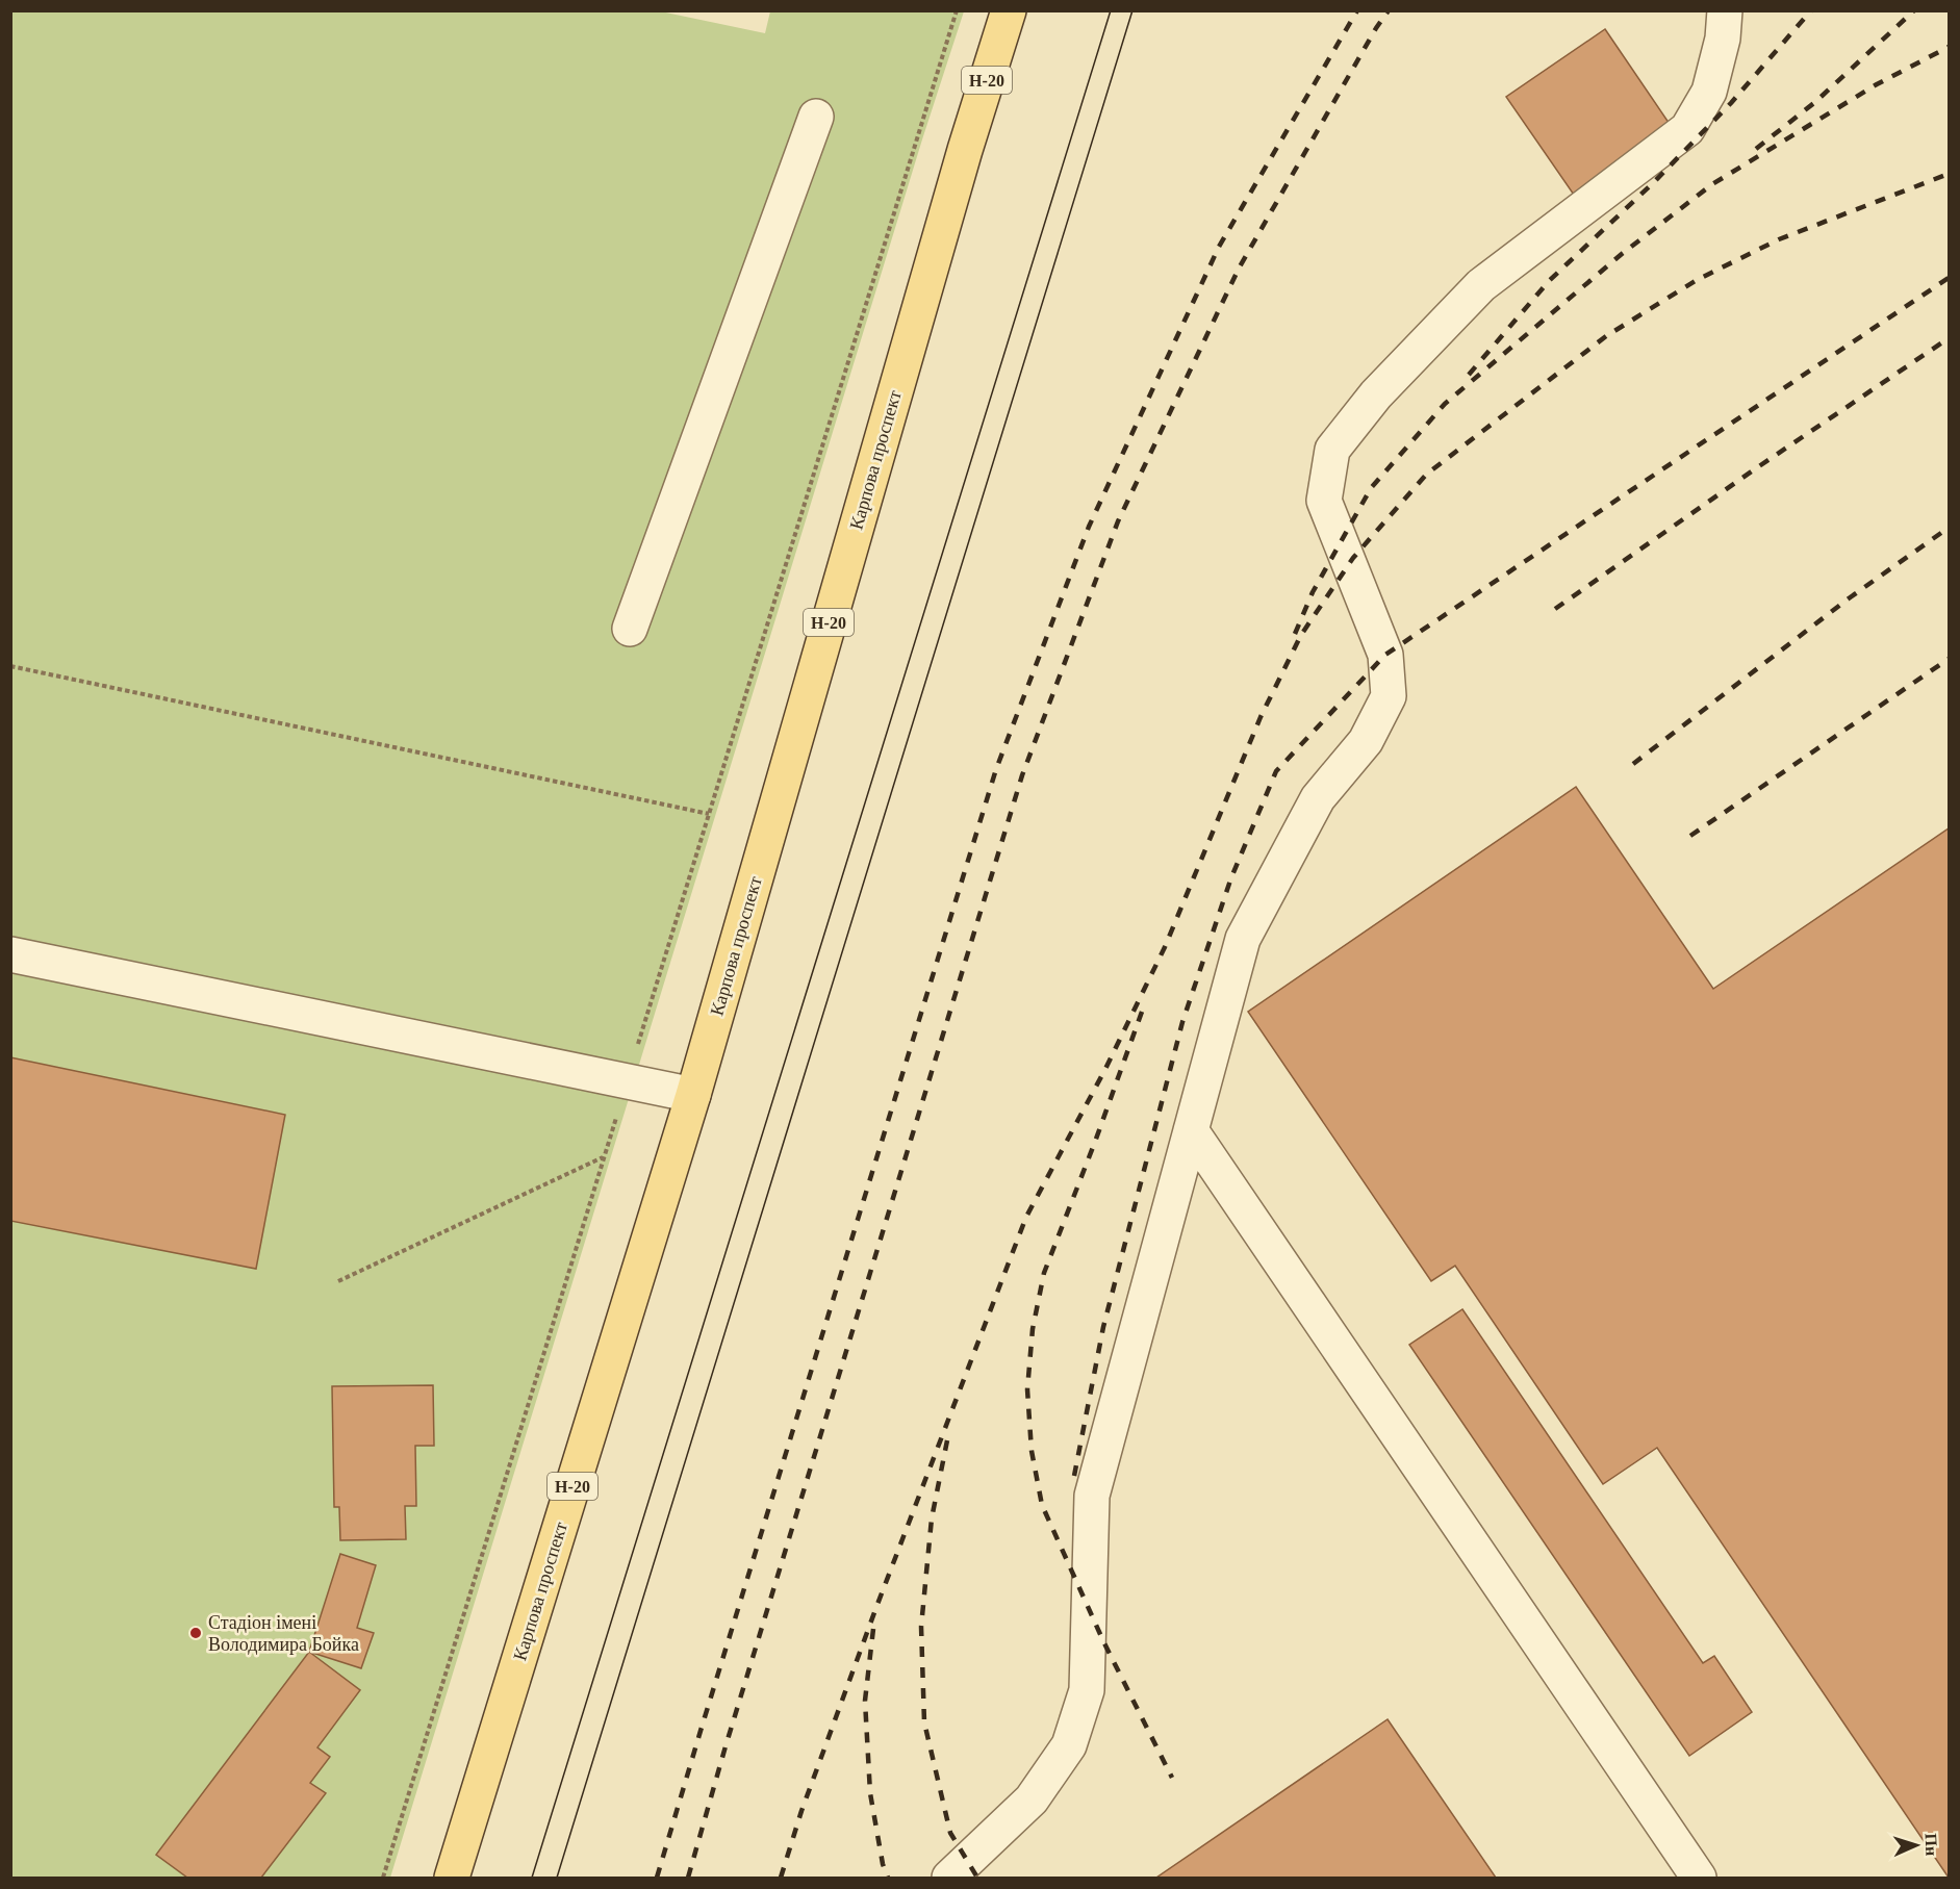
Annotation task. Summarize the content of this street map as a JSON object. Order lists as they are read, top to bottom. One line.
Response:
{"streets":{"main road":["Н-20","Карпова проспект"]},"places":["Стадіон імені Володимира Бойка"],"north":"right"}
